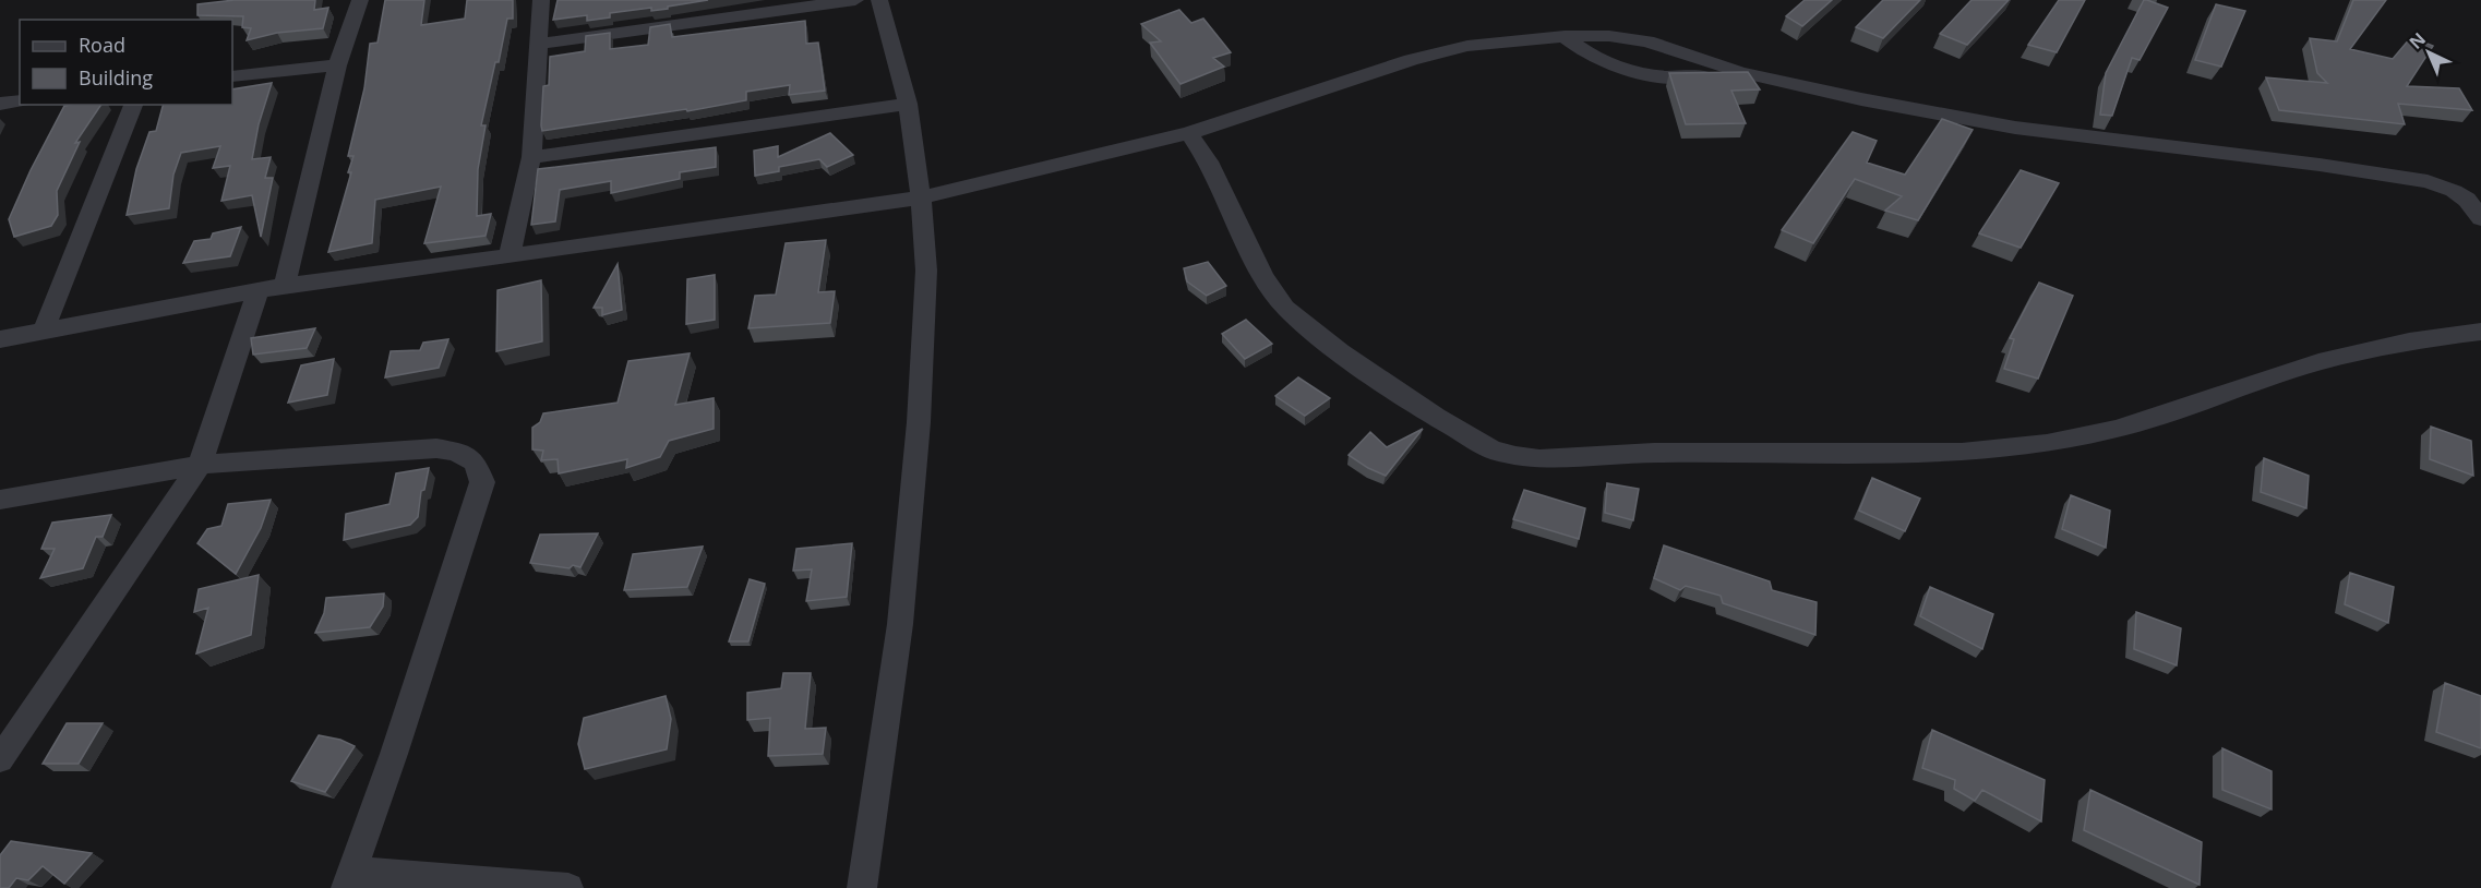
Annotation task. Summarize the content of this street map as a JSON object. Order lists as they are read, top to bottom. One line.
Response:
{"legend":["Road","Building"],"north":"top left"}
